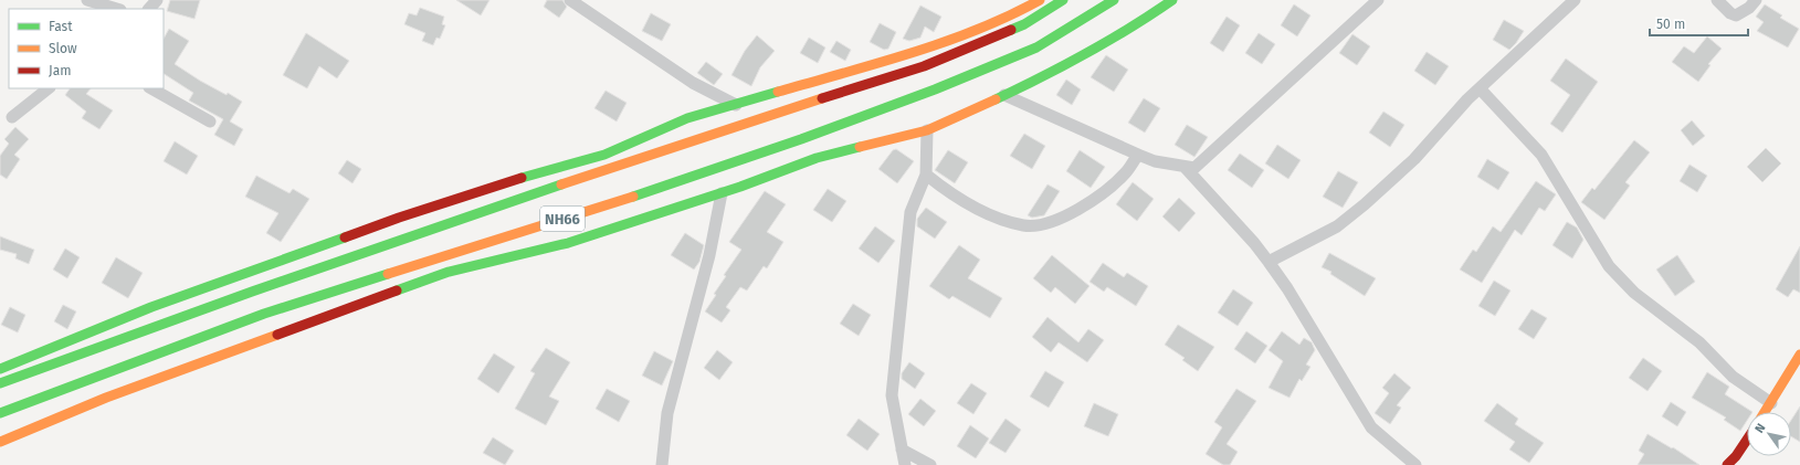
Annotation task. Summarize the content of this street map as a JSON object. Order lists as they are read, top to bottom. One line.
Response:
{"streets":{"main road":["NH66"]},"legend":["Fast","Slow","Jam"],"scale_bar":"50 m","north":"top left"}
